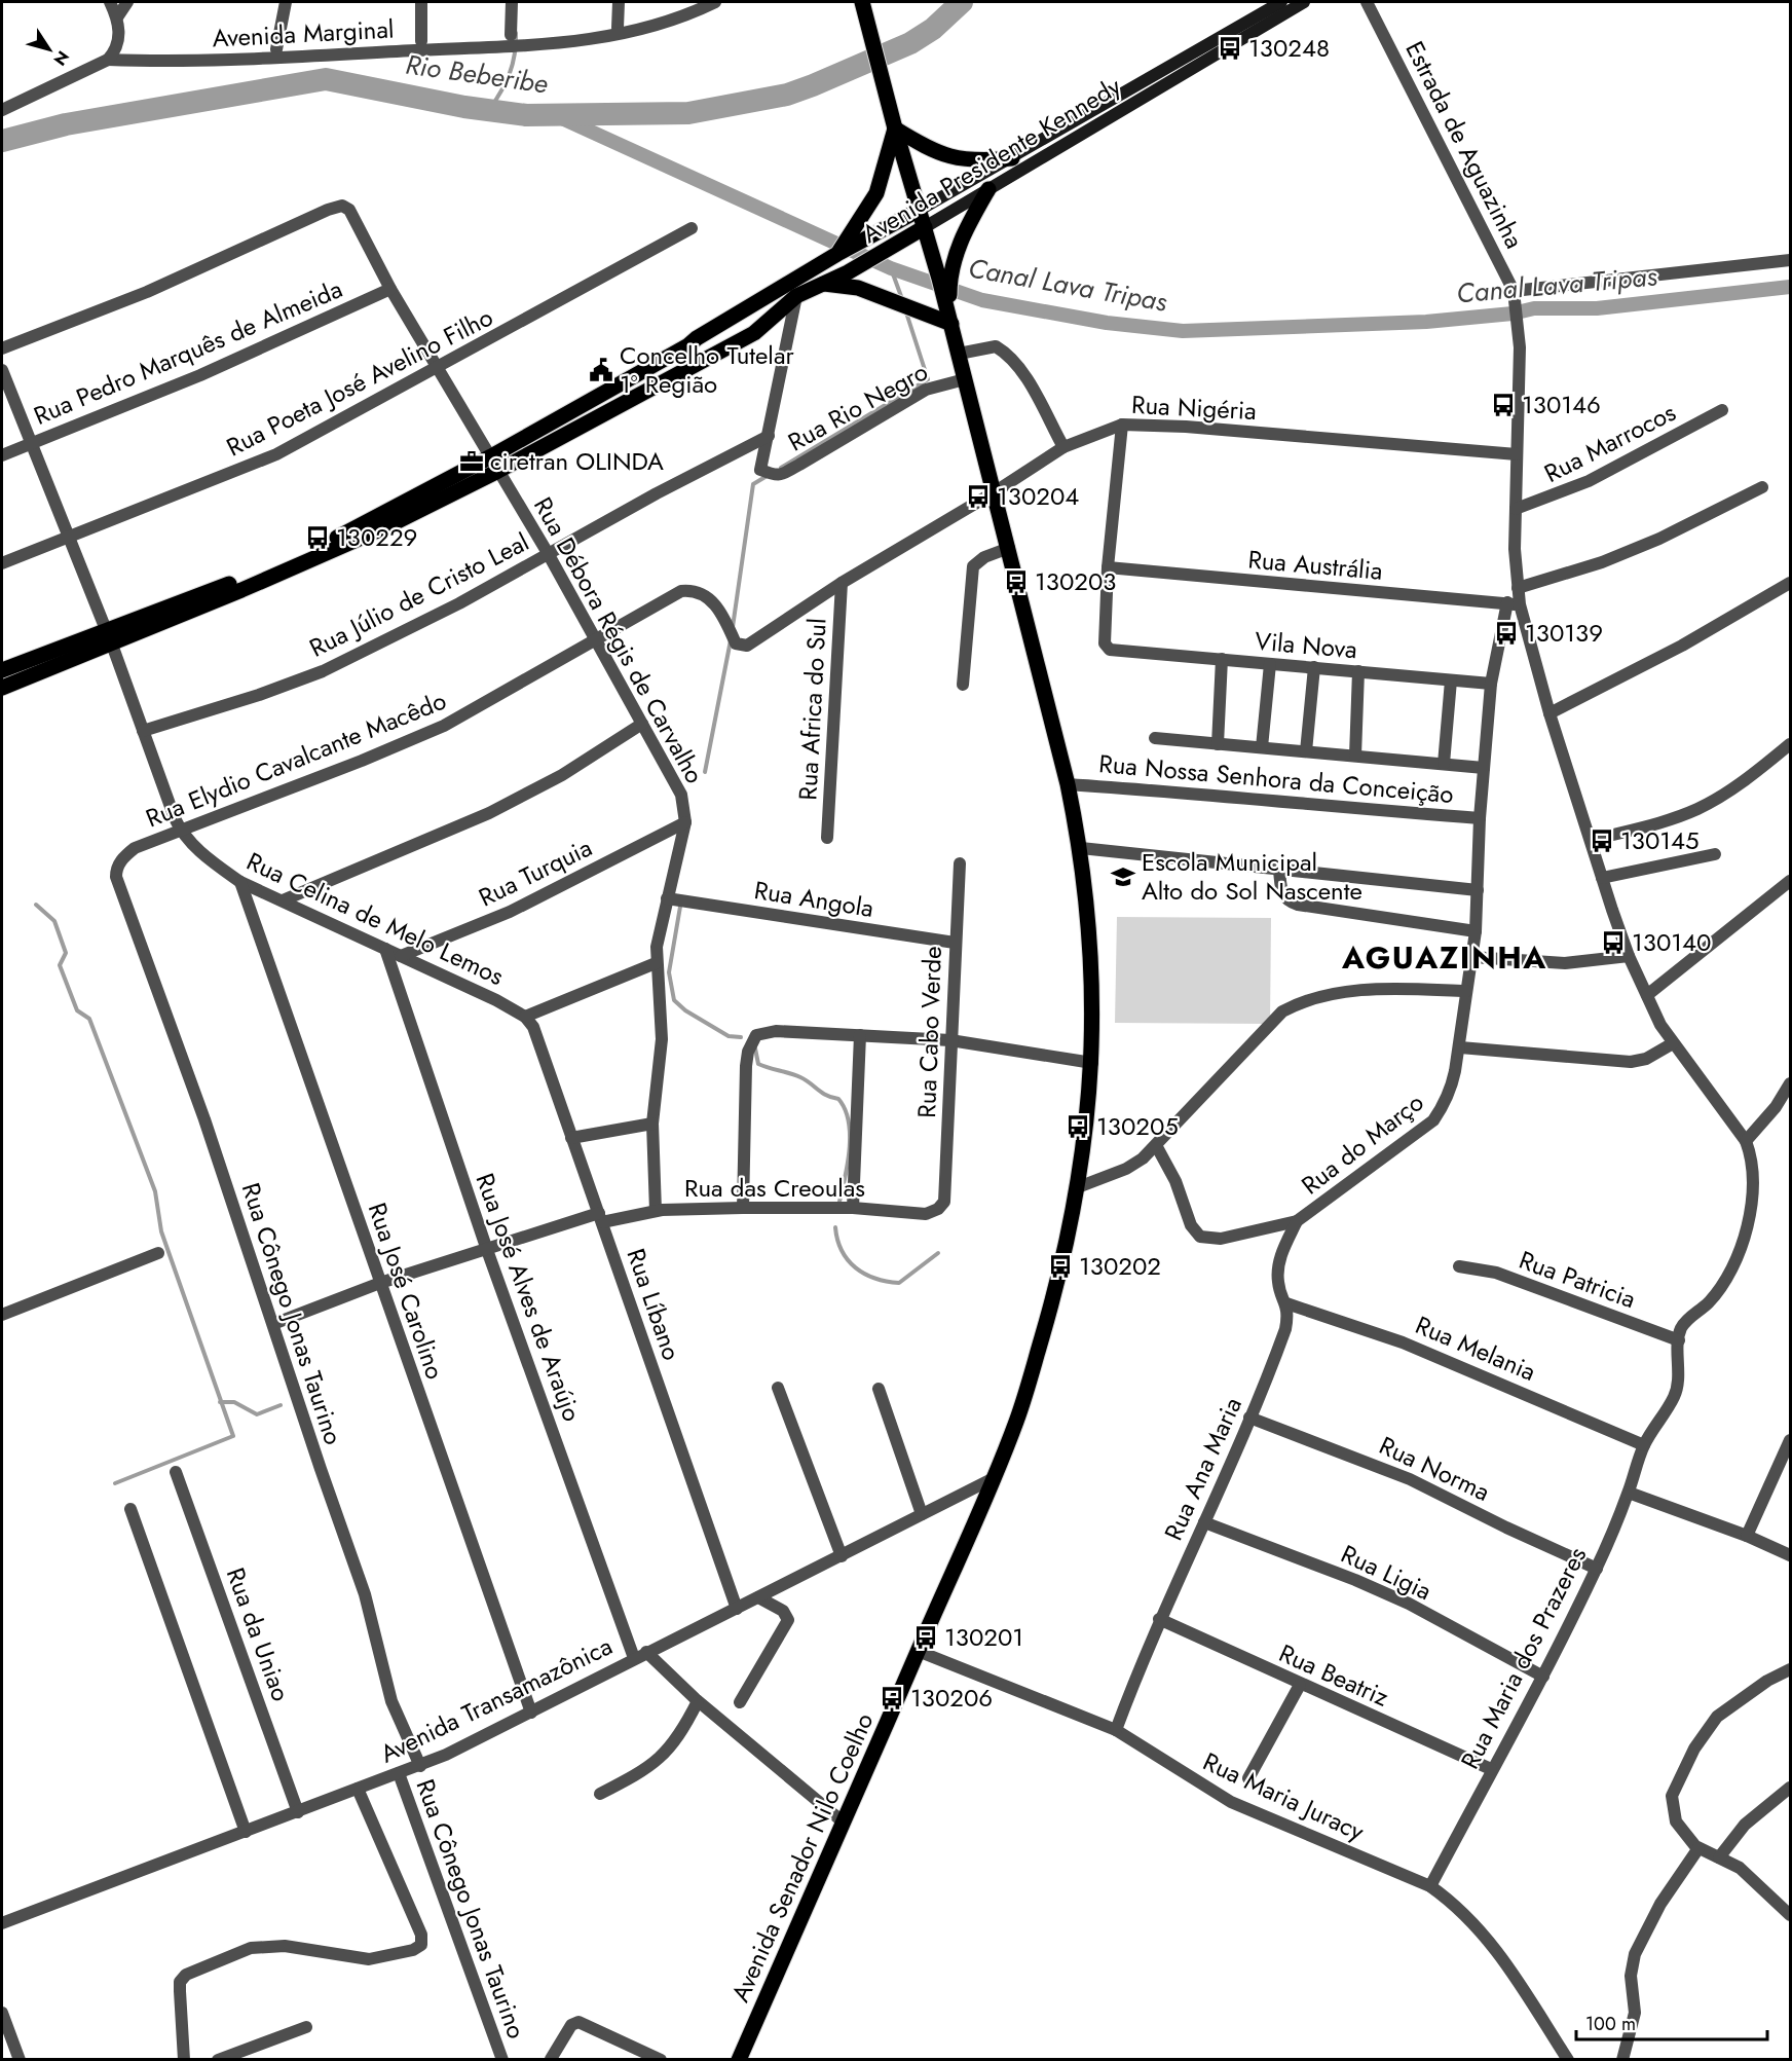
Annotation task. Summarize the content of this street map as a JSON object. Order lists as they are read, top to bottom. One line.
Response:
{"streets":{"main road":["Avenida Presidente Kennedy","Avenida Senador Nilo Coelho"],"street":["Avenida Marginal","Estrada de Aguazinha","Rua Pedro Marquês de Almeida","Rua Poeta José Avelino Filho","Rua Rio Negro","Rua Nigéria","Rua Marrocos","Rua Austrália","Rua Júlio de Cristo Leal","Rua Débora Régis de Carvalho","Vila Nova","Rua Africa do Sul","Rua Elydio Cavalcante Macêdo","Rua Nossa Senhora da Conceição","Rua Turquia","Rua Angola","Rua Celina de Melo Lemos","Rua Cabo Verde","Rua do Março","Rua das Creoulas","Rua Patricia","Rua José Carolino","Rua José Alves de Araújo","Rua Líbano","Rua Cônego Jonas Taurino","Rua Melania","Rua Ana Maria","Rua Norma","Rua Ligia","Rua da Uniao","Rua Maria dos Prazeres","Rua Beatriz","Avenida Transamazônica","Rua Maria Juracy"]},"crossings":[["Estrada de Aguazinha","Rua Nigéria"],["Estrada de Aguazinha","Rua Marrocos"],["Estrada de Aguazinha","Rua Austrália"],["Estrada de Aguazinha","Rua do Março"],["Estrada de Aguazinha","Rua Patricia"],["Estrada de Aguazinha","Rua Melania"],["Estrada de Aguazinha","Rua Maria dos Prazeres"],["Avenida Presidente Kennedy","Rua Débora Régis de Carvalho"],["Avenida Presidente Kennedy","Avenida Senador Nilo Coelho"],["Rua Pedro Marquês de Almeida","Rua Débora Régis de Carvalho"],["Rua Poeta José Avelino Filho","Rua Débora Régis de Carvalho"],["Rua Rio Negro","Rua Júlio de Cristo Leal"],["Rua Rio Negro","Avenida Senador Nilo Coelho"],["Rua Nigéria","Rua Africa do Sul"],["Rua Nigéria","Rua Elydio Cavalcante Macêdo"],["Rua Nigéria","Avenida Senador Nilo Coelho"],["Rua Austrália","Vila Nova"],["Rua Austrália","Rua do Março"],["Rua Júlio de Cristo Leal","Rua Débora Régis de Carvalho"],["Rua Débora Régis de Carvalho","Rua Elydio Cavalcante Macêdo"],["Rua Débora Régis de Carvalho","Rua Turquia"],["Rua Débora Régis de Carvalho","Rua Angola"],["Rua Débora Régis de Carvalho","Rua das Creoulas"],["Vila Nova","Rua do Março"],["Rua Elydio Cavalcante Macêdo","Rua Celina de Melo Lemos"],["Rua Elydio Cavalcante Macêdo","Rua Cônego Jonas Taurino"],["Rua Nossa Senhora da Conceição","Rua do Março"],["Rua Nossa Senhora da Conceição","Avenida Senador Nilo Coelho"],["Rua Turquia","Rua Celina de Melo Lemos"],["Rua Angola","Rua Cabo Verde"],["Rua Celina de Melo Lemos","Rua José Carolino"],["Rua Celina de Melo Lemos","Rua José Alves de Araújo"],["Rua Celina de Melo Lemos","Rua Líbano"],["Rua Cabo Verde","Rua das Creoulas"],["Rua do Março","Rua Ana Maria"],["Rua das Creoulas","Rua José Carolino"],["Rua das Creoulas","Rua José Alves de Araújo"],["Rua das Creoulas","Rua Líbano"],["Rua das Creoulas","Rua Cônego Jonas Taurino"],["Rua José Carolino","Avenida Transamazônica"],["Rua José Alves de Araújo","Avenida Transamazônica"],["Rua José Alves de Araújo","Avenida Senador Nilo Coelho"],["Rua Líbano","Avenida Transamazônica"],["Rua Cônego Jonas Taurino","Avenida Transamazônica"],["Rua Melania","Rua Ana Maria"],["Rua Melania","Rua Maria dos Prazeres"],["Rua Ana Maria","Rua Norma"],["Rua Ana Maria","Rua Ligia"],["Rua Ana Maria","Rua Beatriz"],["Rua Ana Maria","Rua Maria Juracy"],["Rua Norma","Rua Maria dos Prazeres"],["Rua Ligia","Rua Maria dos Prazeres"],["Rua da Uniao","Avenida Transamazônica"],["Rua Maria dos Prazeres","Rua Beatriz"],["Rua Maria dos Prazeres","Rua Maria Juracy"],["Avenida Transamazônica","Avenida Senador Nilo Coelho"],["Rua Maria Juracy","Avenida Senador Nilo Coelho"]],"districts":["AGUAZINHA"],"water":["Rio Beberibe","Canal Lava Tripas"],"places":{"bus stop":["130248","130146","130204","130229","130203","130139","130145","130140","130205","130202","130201","130206"],"public building":["Concelho Tutelar 1° Região"],"office":["ciretran OLINDA"],"school or university":["Escola Municipal Alto do Sol Nascente"]},"scale_bar":"100 m","north":"bottom right"}
